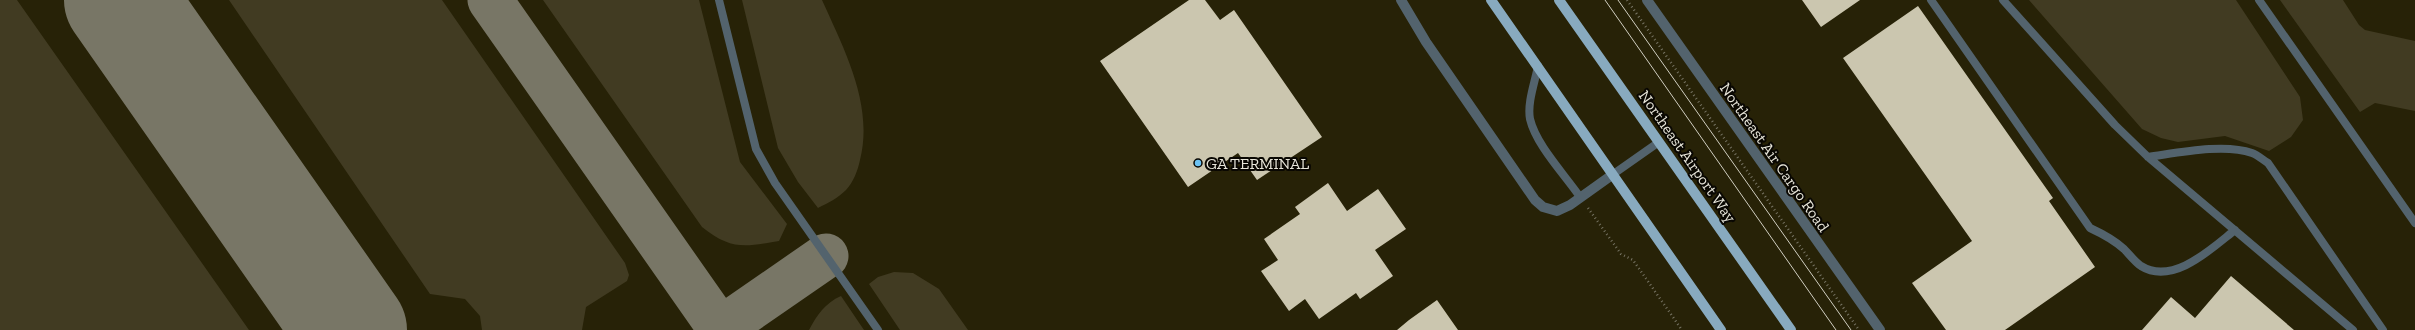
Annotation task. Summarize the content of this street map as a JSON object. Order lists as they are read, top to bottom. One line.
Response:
{"streets":{"main road":["Northeast Airport Way"],"street":["Northeast Air Cargo Road"]},"places":["GA TERMINAL"]}
